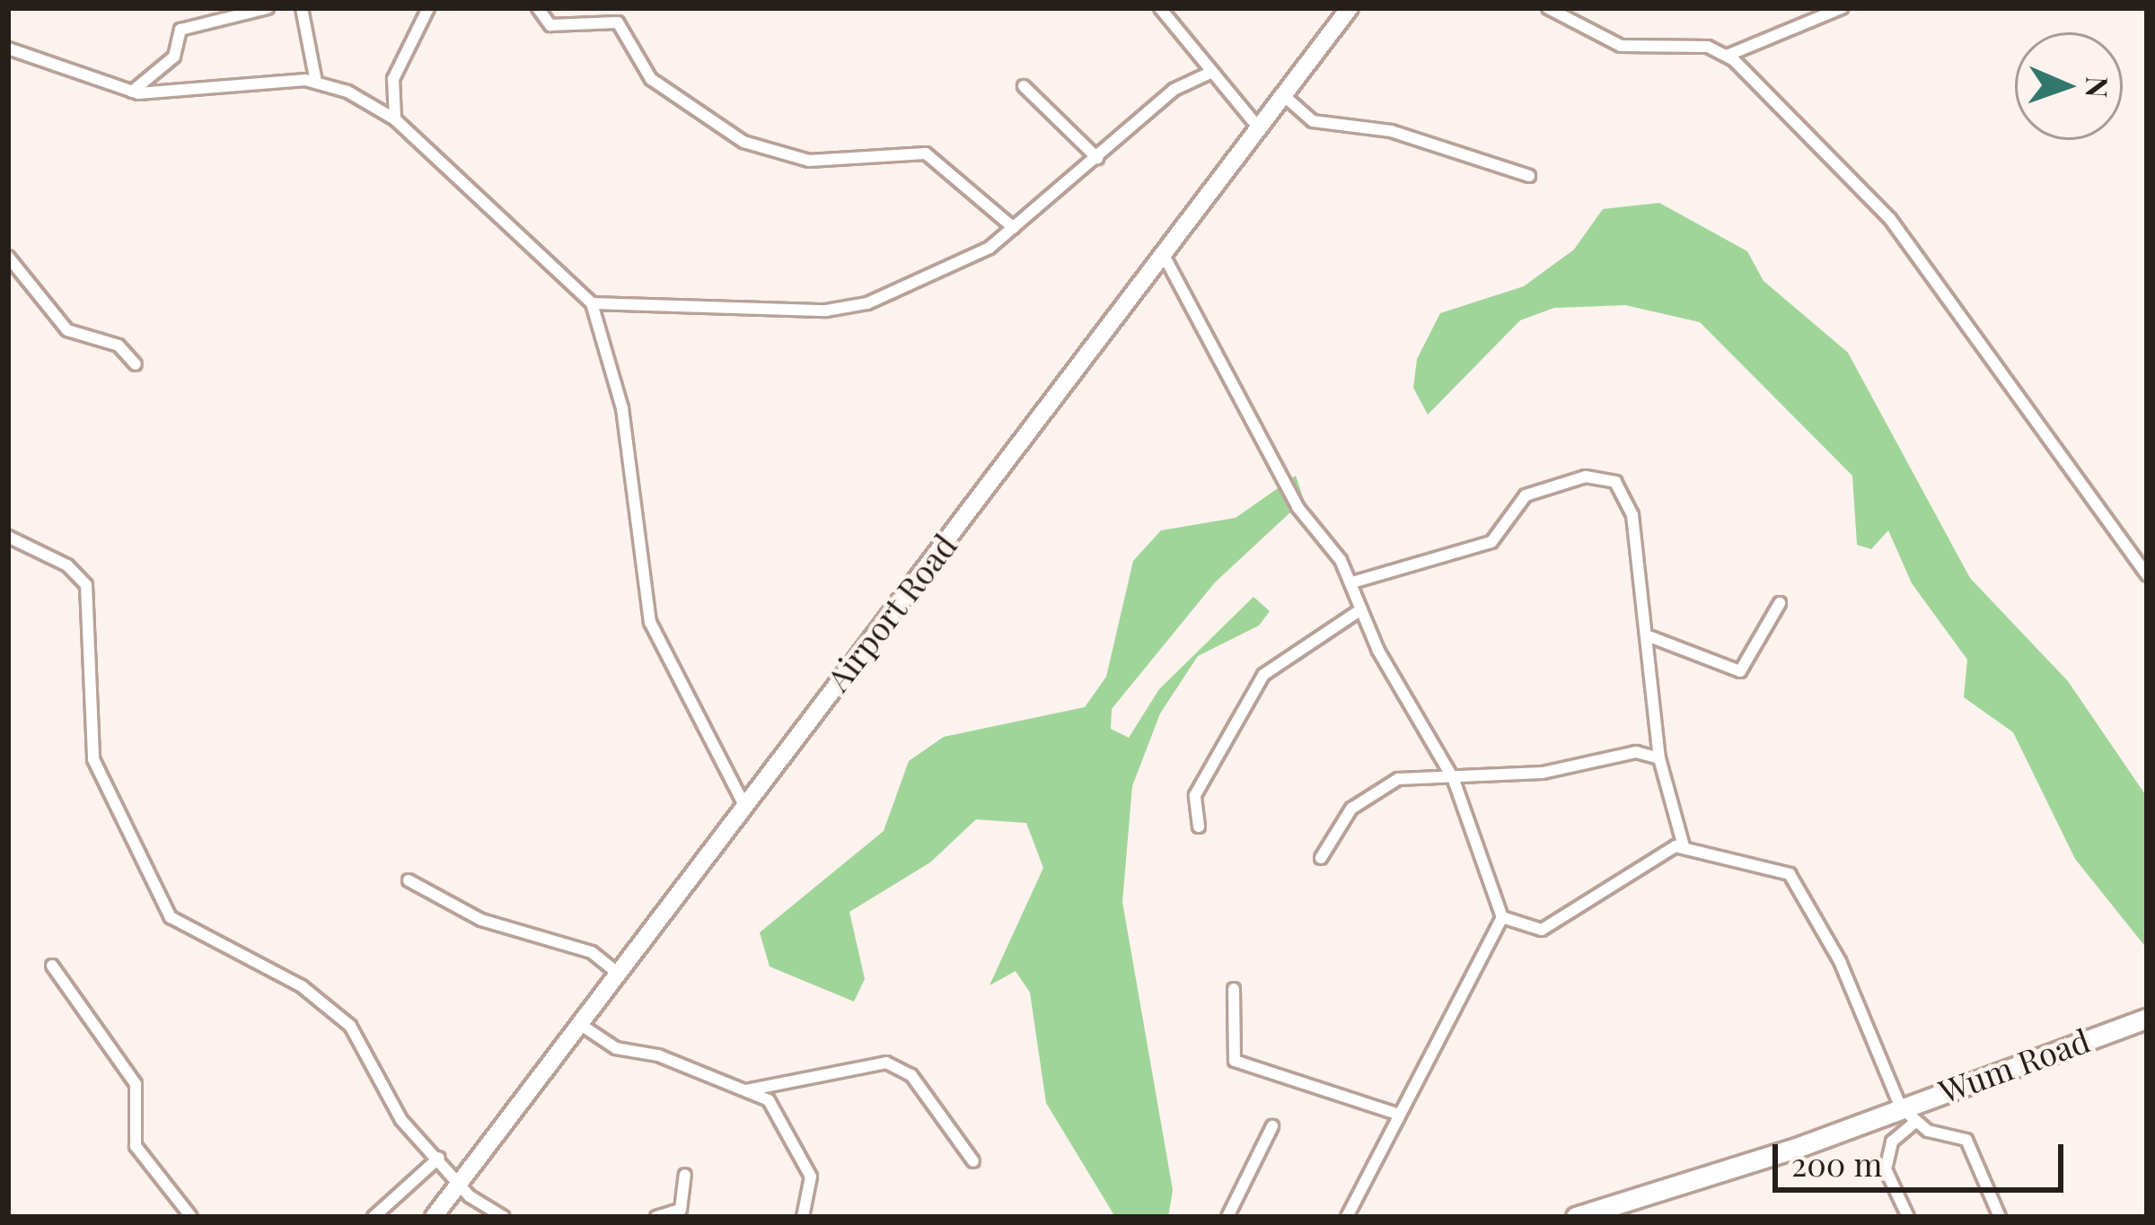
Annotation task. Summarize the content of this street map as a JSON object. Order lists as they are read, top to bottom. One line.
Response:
{"streets":{"highway":["Wum Road"],"main road":["Airport Road"]},"scale_bar":"200 m","north":"right"}
